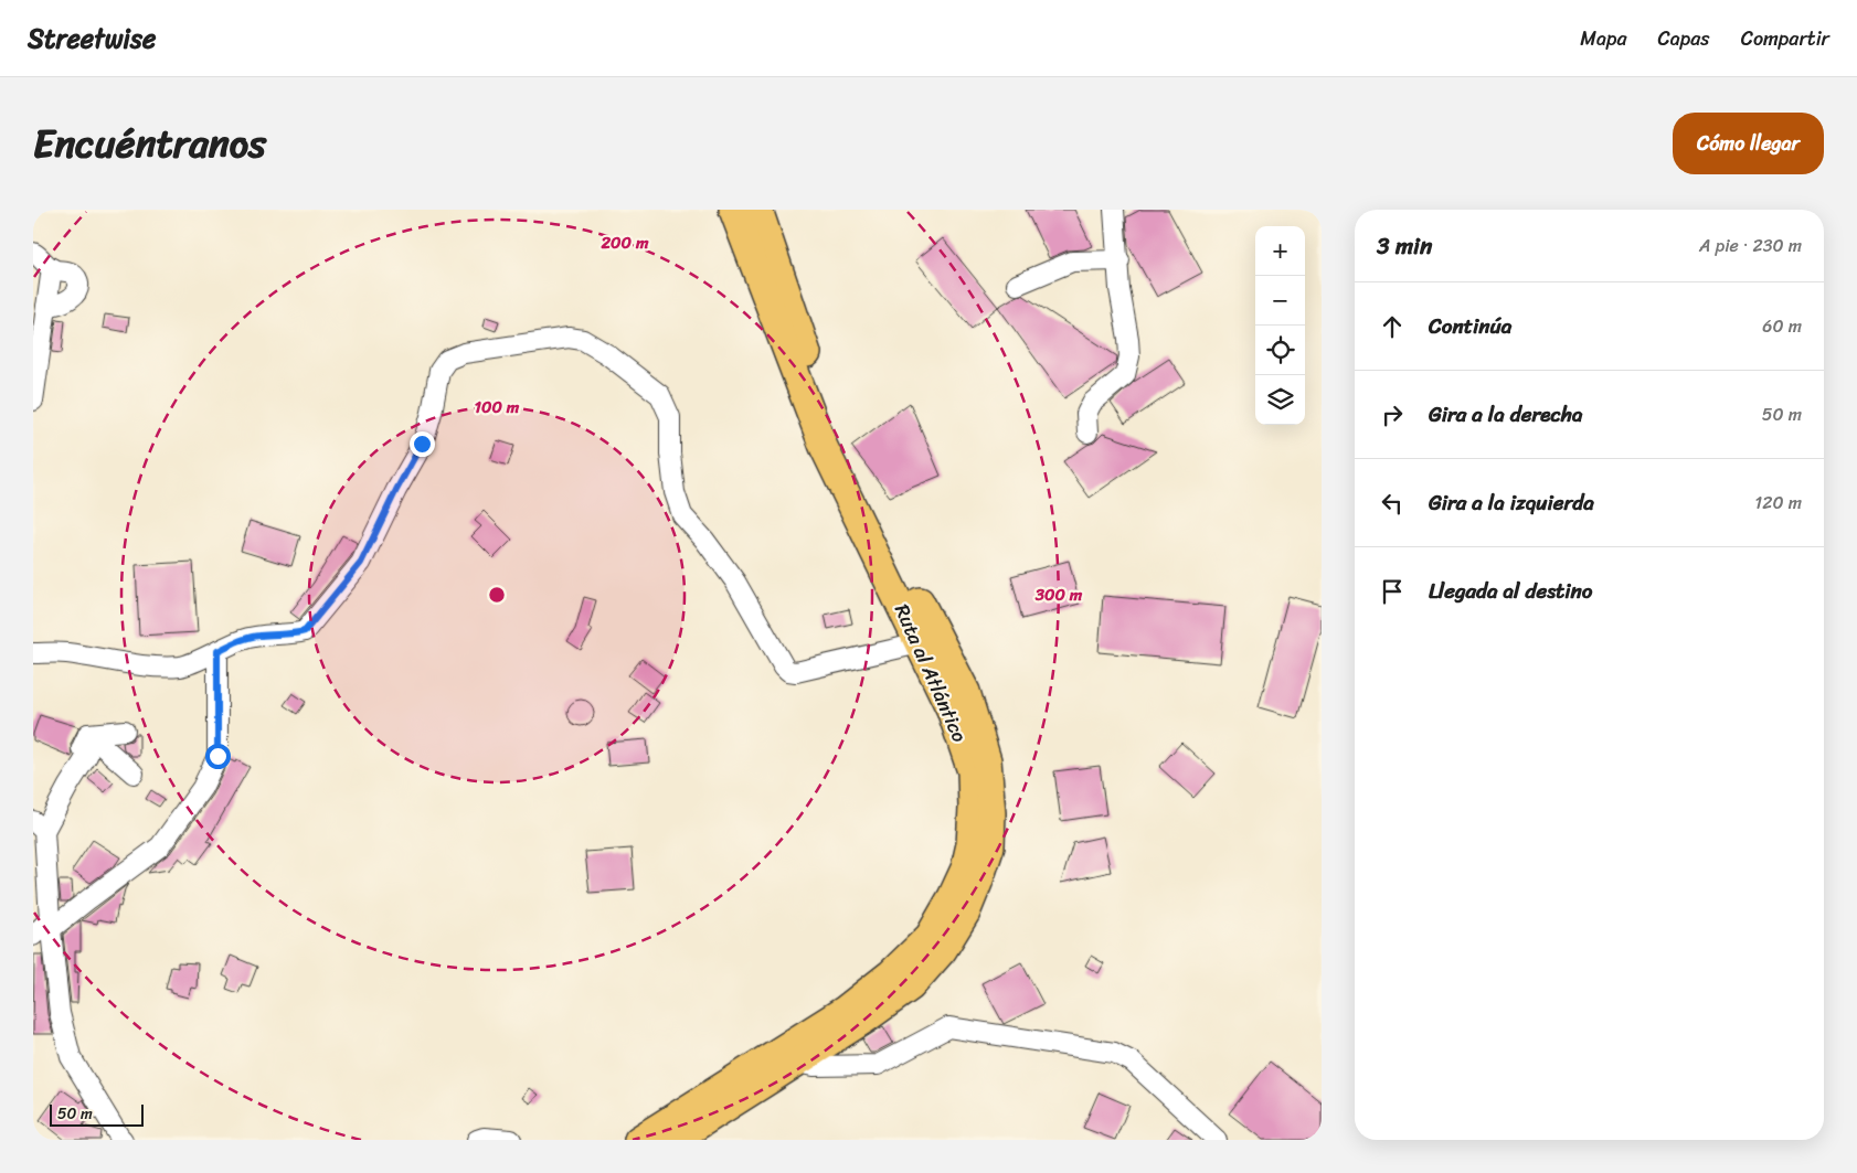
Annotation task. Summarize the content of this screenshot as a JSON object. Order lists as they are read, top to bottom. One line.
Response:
{"streets":{"highway":["Ruta al Atlántico"]},"scale_bar":"50 m","page":{"header":"Streetwise","nav":["Mapa","Capas","Compartir"],"title":"Encuéntranos","buttons":"Cómo llegar","heading":["3 min","A pie · 230 m"],"map_buttons":["+","−"],"list":[["Continúa","60 m"],["Gira a la derecha","50 m"],["Gira a la izquierda","120 m"],"Llegada al destino"],"scale":"50 m"},"rings":["200 m","100 m","300 m"]}
